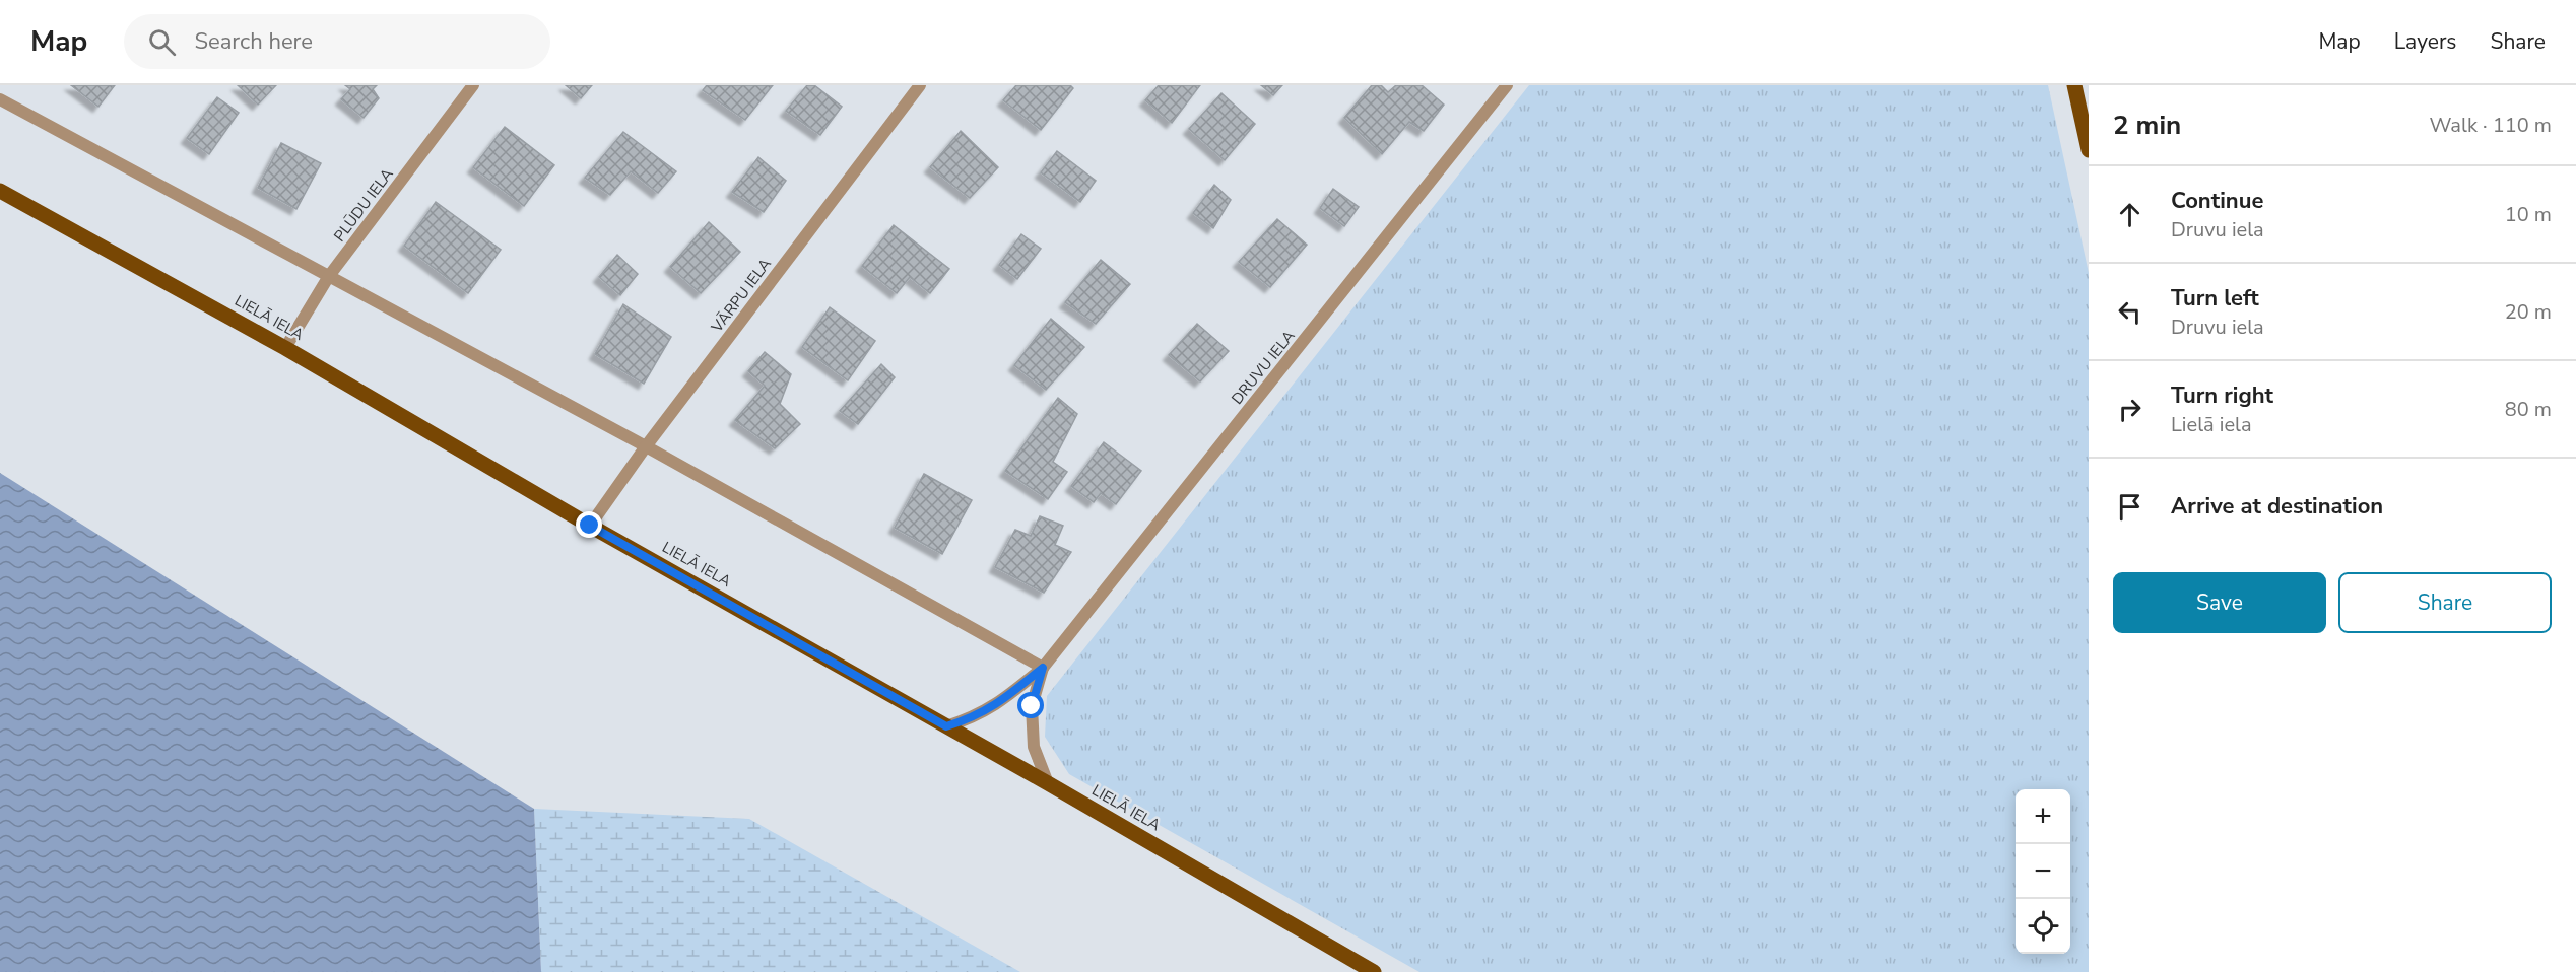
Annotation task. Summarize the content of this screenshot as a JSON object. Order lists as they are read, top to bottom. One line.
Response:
{"streets":{"main road":["LIELĀ IELA"],"street":["PLŪDU IELA","VĀRPU IELA","DRUVU IELA"]},"crossings":[["PLŪDU IELA","LIELĀ IELA"],["VĀRPU IELA","LIELĀ IELA"],["LIELĀ IELA","DRUVU IELA"]],"page":{"header":"Map","search":"Search here","nav":["Map","Layers","Share"],"heading":["2 min","Walk · 110 m"],"list":[["Continue","Druvu iela","10 m"],["Turn left","Druvu iela","20 m"],["Turn right","Lielā iela","80 m"],"Arrive at destination"],"buttons":["Save","Share"],"map_buttons":["+","−"]}}
